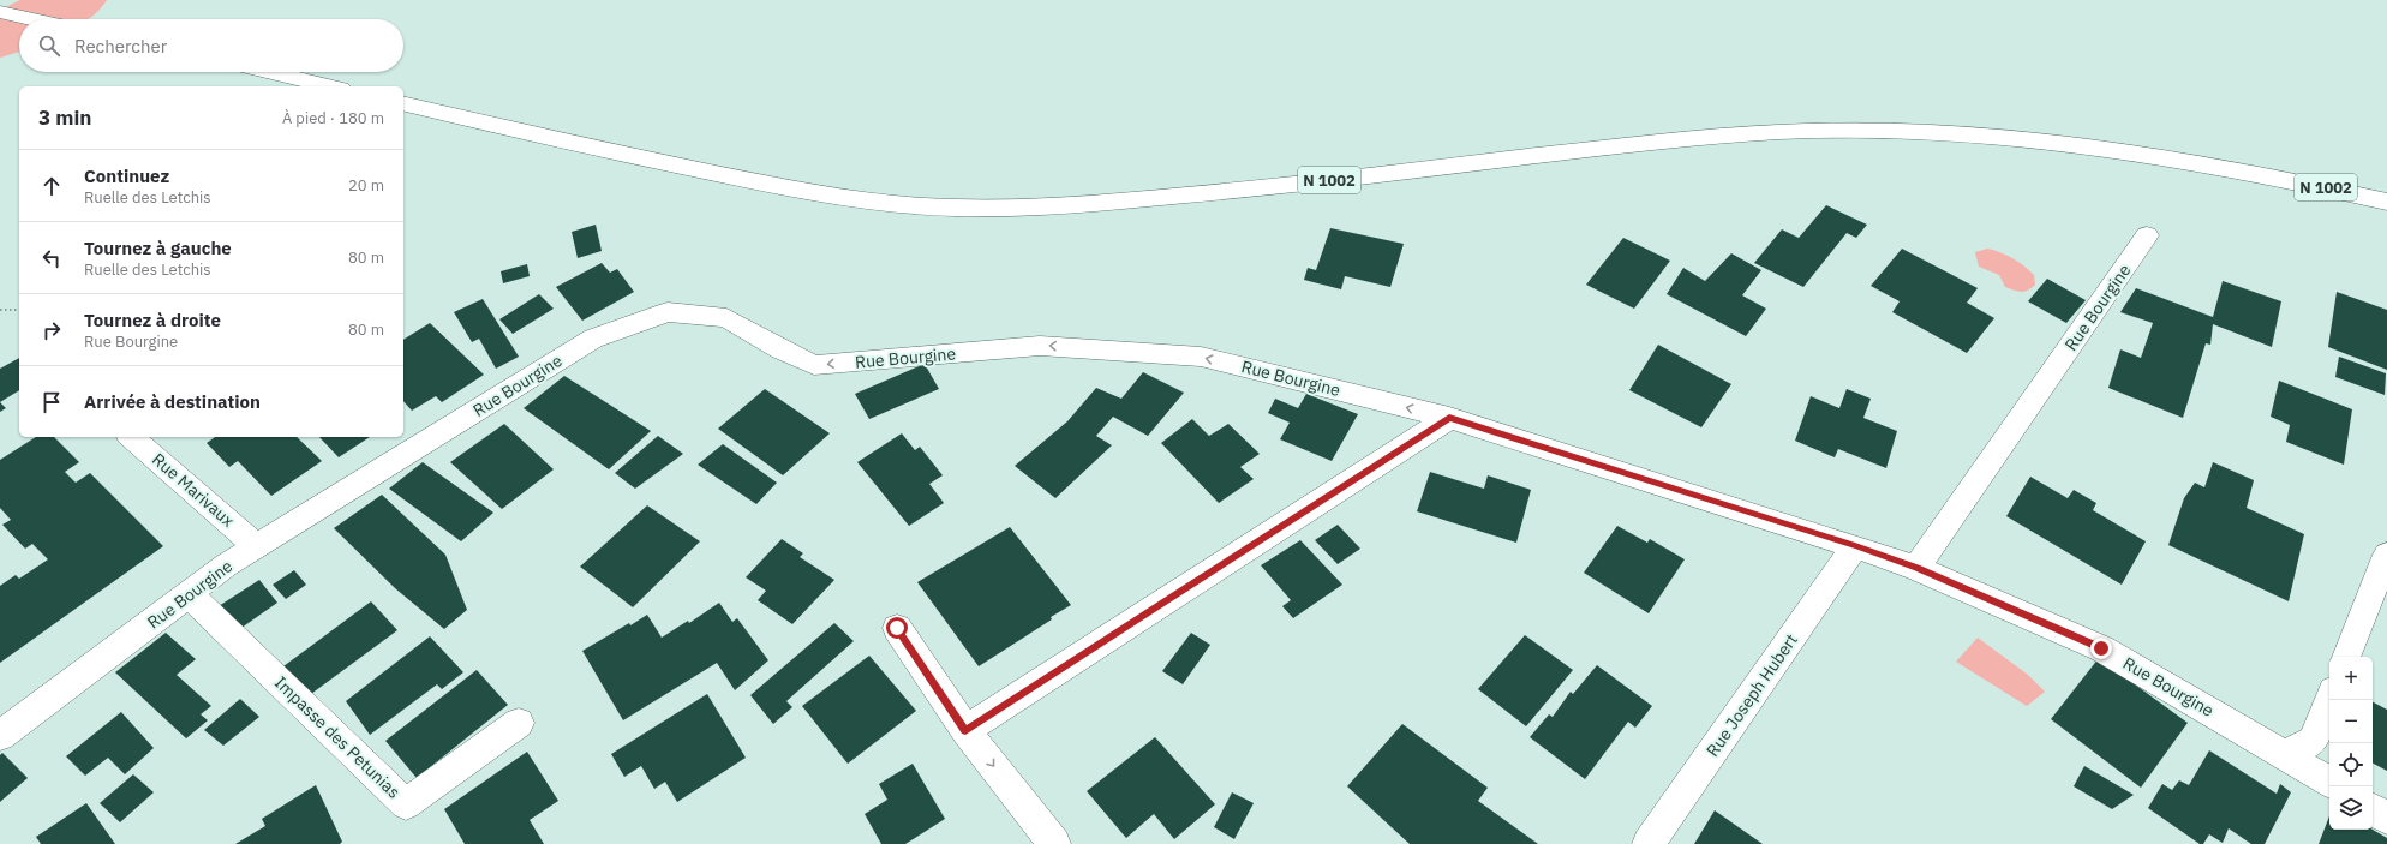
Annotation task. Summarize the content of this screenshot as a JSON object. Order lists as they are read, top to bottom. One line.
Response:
{"streets":{"street":["N 1002","Rue Bourgine","Rue Marivaux","Rue Joseph Hubert","Impasse des Petunias"]},"crossings":[["Rue Bourgine","Rue Marivaux"],["Rue Bourgine","Rue Joseph Hubert"],["Rue Bourgine","Impasse des Petunias"]],"page":{"search":"Rechercher","heading":["3 min","À pied · 180 m"],"list":[["Continuez","Ruelle des Letchis","20 m"],["Tournez à gauche","Ruelle des Letchis","80 m"],["Tournez à droite","Rue Bourgine","80 m"],"Arrivée à destination"],"map_buttons":["+","−"]}}
